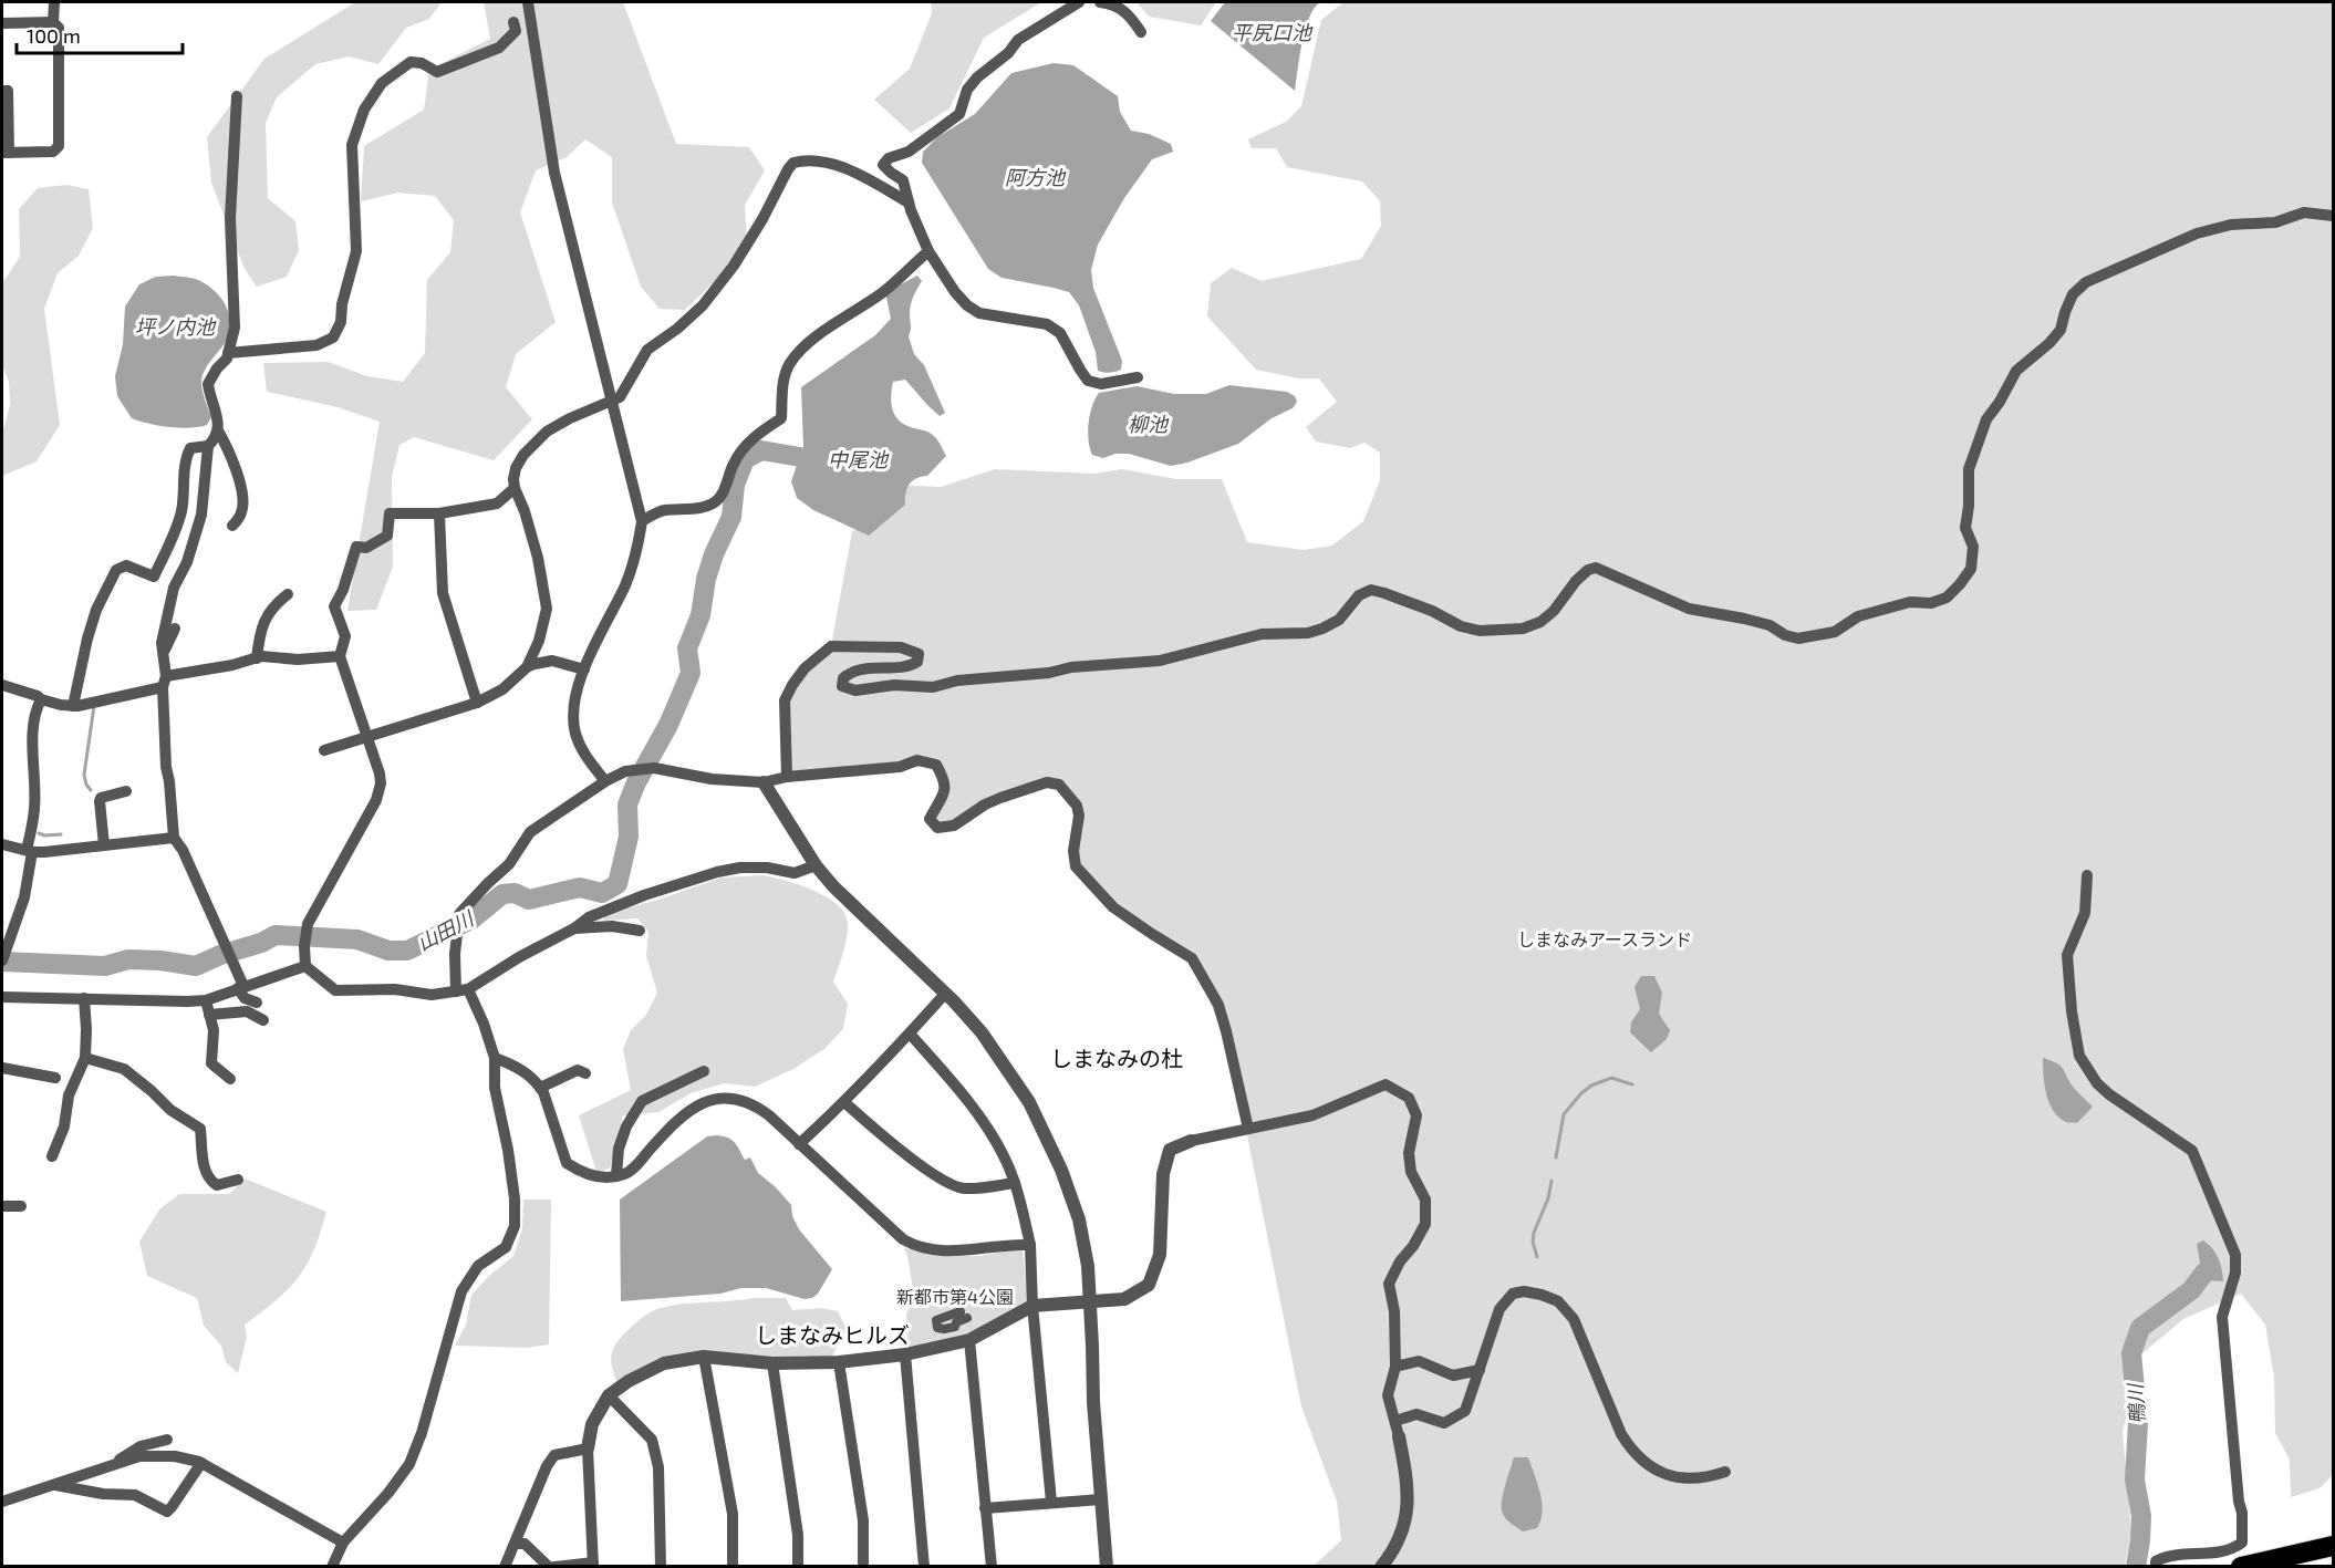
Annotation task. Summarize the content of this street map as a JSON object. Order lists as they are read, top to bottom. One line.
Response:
{"districts":["しまなみの杜","しまなみヒルズ"],"water":["平尻口池","阿方池","坪ノ内池","柳池","中尾池","山田川","鴨川"],"parks":["しまなみアースランド","新都市第4公園"],"scale_bar":"100 m"}
